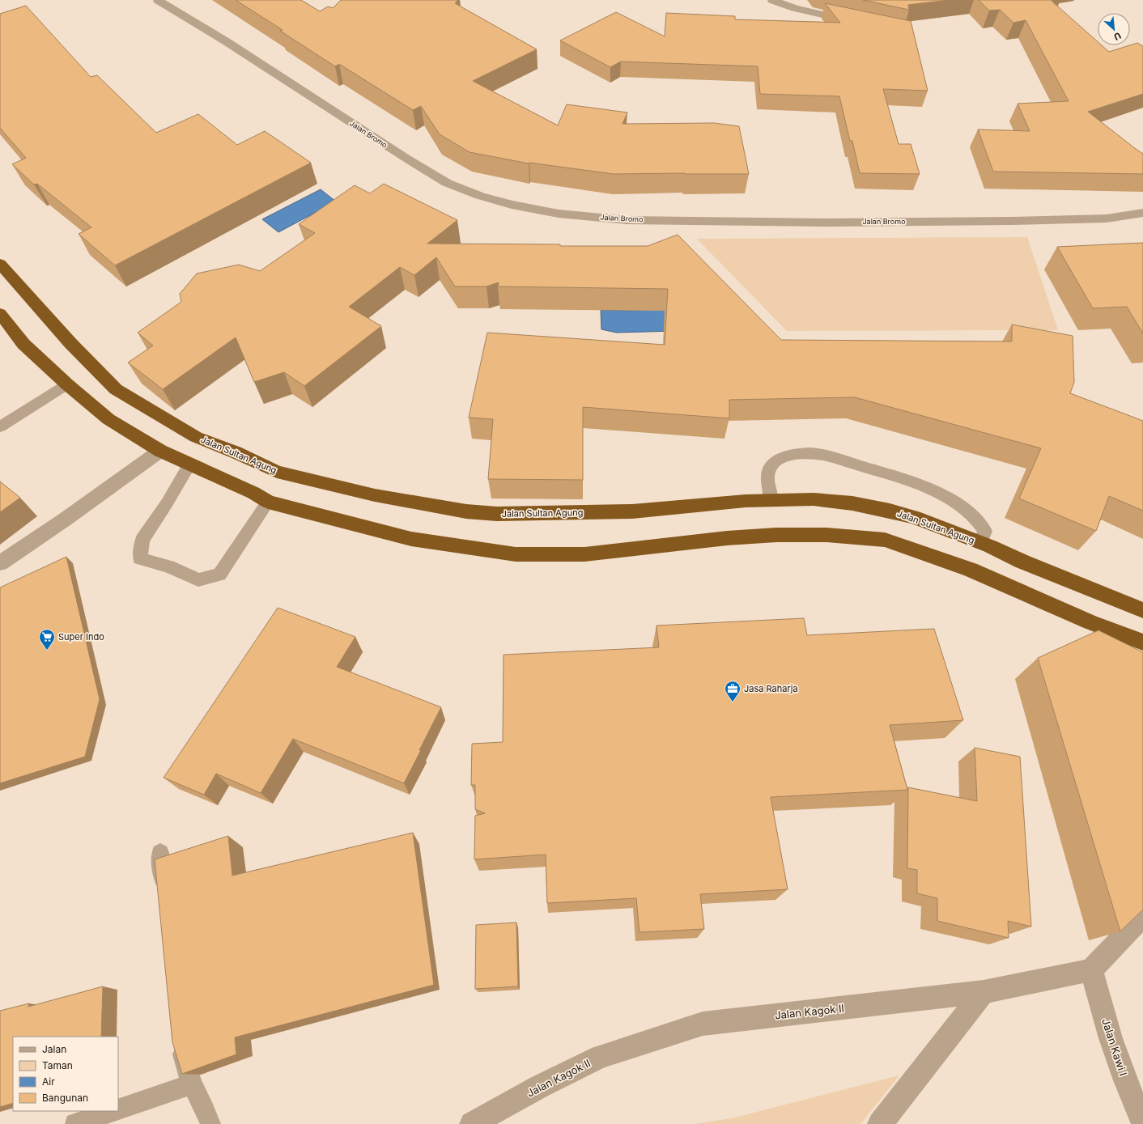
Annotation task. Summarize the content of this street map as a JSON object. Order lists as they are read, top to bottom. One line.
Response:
{"streets":{"highway":["Jalan Sultan Agung"],"street":["Jalan Bromo","Jalan Kagok II","Jalan Kawi I"]},"crossings":[["Jalan Kagok II","Jalan Kawi I"]],"places":{"supermarket":["Super Indo"],"office":["Jasa Raharja"]},"legend":["Jalan","Taman","Air","Bangunan"],"north":"bottom right"}
